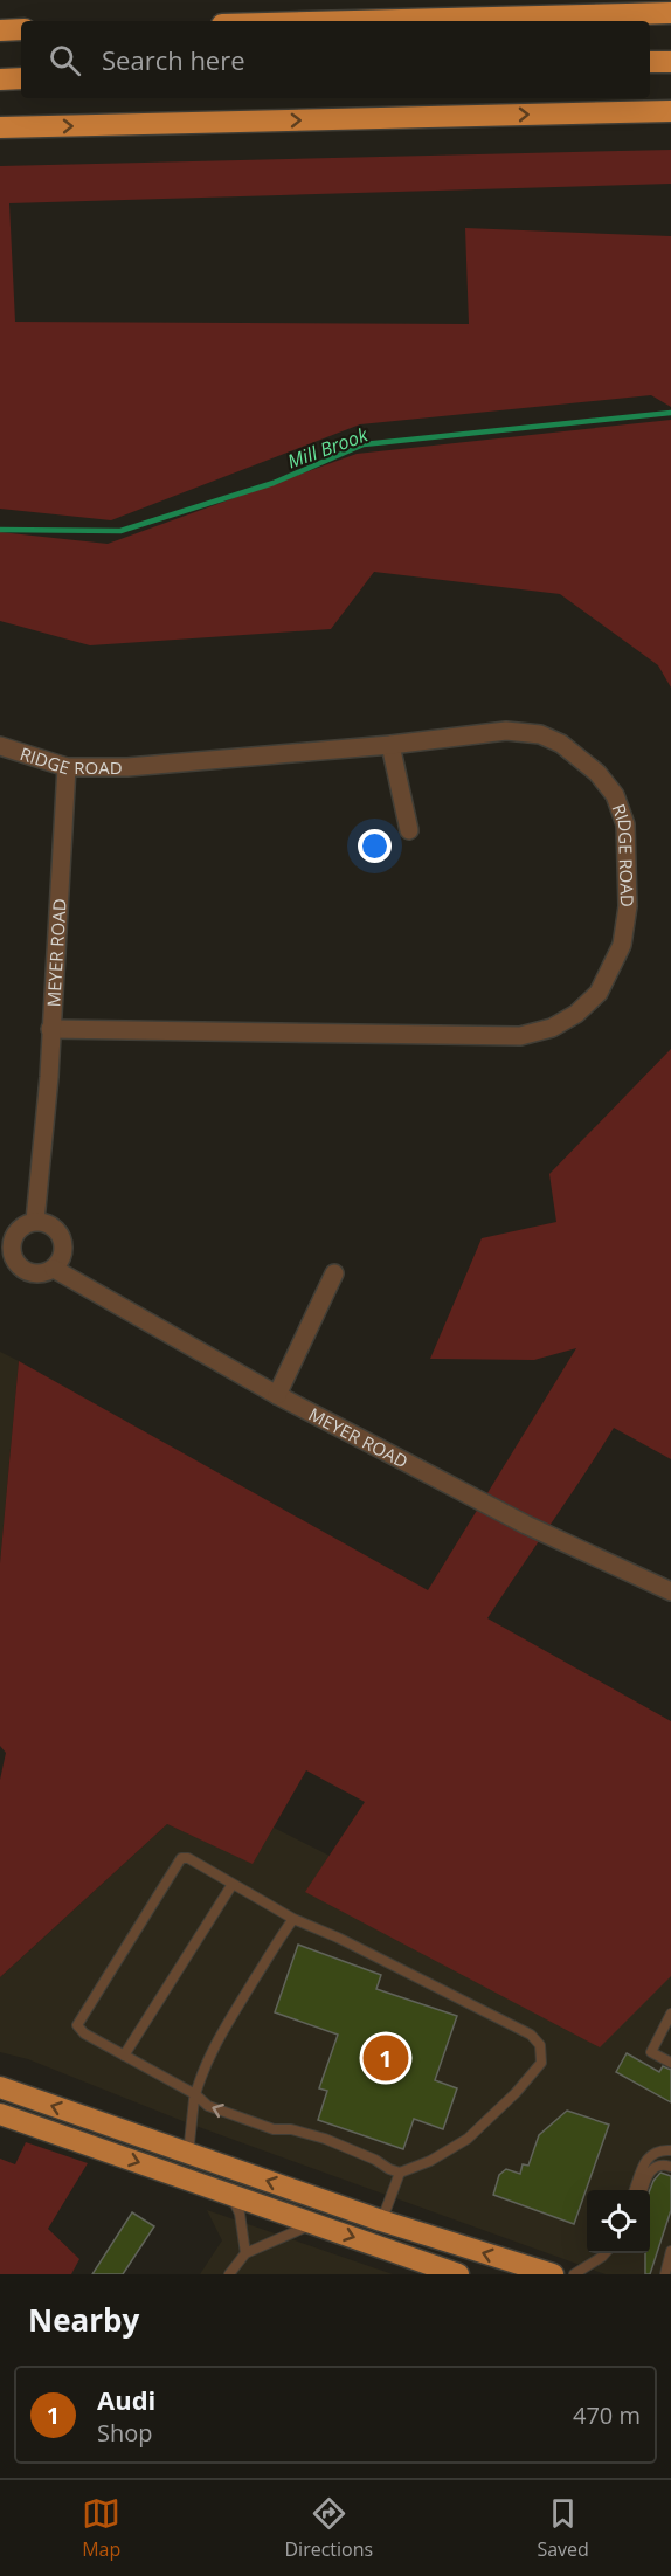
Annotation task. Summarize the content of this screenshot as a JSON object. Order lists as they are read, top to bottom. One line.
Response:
{"streets":{"street":["RIDGE ROAD","MEYER ROAD"]},"crossings":[["RIDGE ROAD","MEYER ROAD"]],"water":["Mill Brook"],"page":{"search":"Search here","pins":"1","heading":"Nearby","list":[{"mark":"1","name":"Audi","note":"Shop","value":"470 m"}],"nav":["Map","Directions","Saved"]}}
